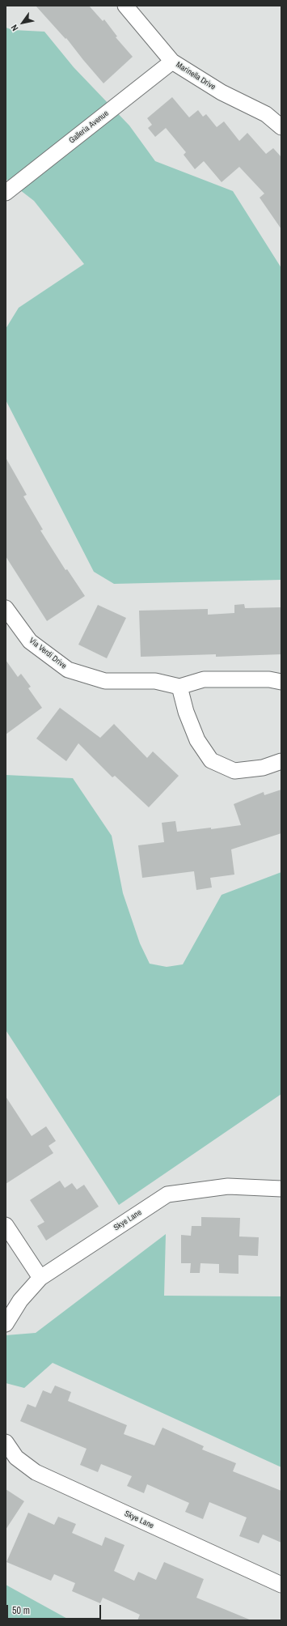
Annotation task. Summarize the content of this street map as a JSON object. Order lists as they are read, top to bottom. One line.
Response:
{"streets":{"street":["Marinella Drive","Galleria Avenue","Via Verdi Drive","Skye Lane"]},"crossings":[["Marinella Drive","Galleria Avenue"]],"scale_bar":"50 m","north":"bottom left"}
